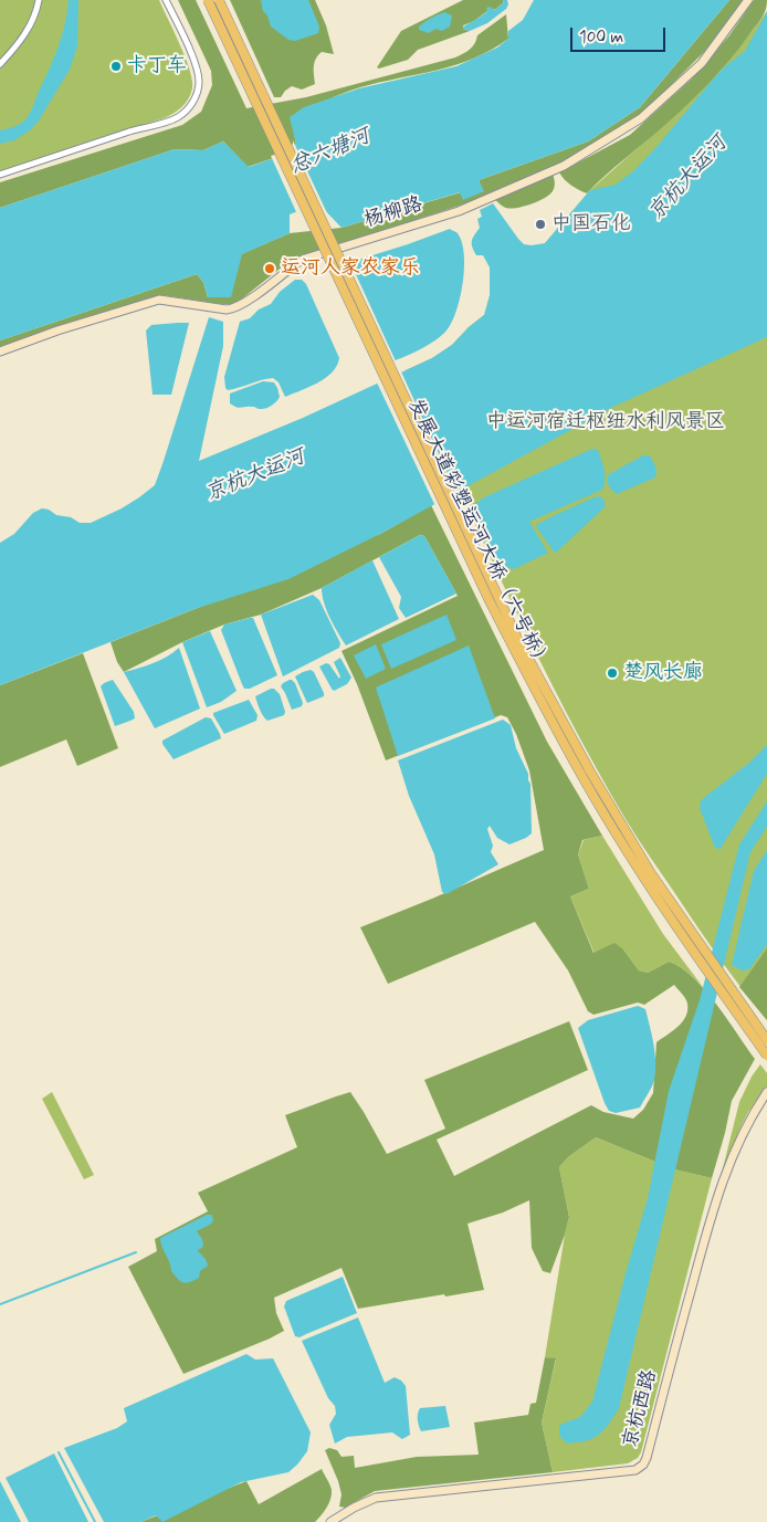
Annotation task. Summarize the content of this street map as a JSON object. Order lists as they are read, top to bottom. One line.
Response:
{"streets":{"main road":["发展大道彩塑运河大桥（六号桥）"],"street":["杨柳路","京杭西路"]},"water":["总六塘河","京杭大运河"],"parks":["中运河宿迁枢纽水利风景区"],"places":["卡丁车","中国石化","运河人家农家乐","楚风长廊"],"scale_bar":"100 m"}
